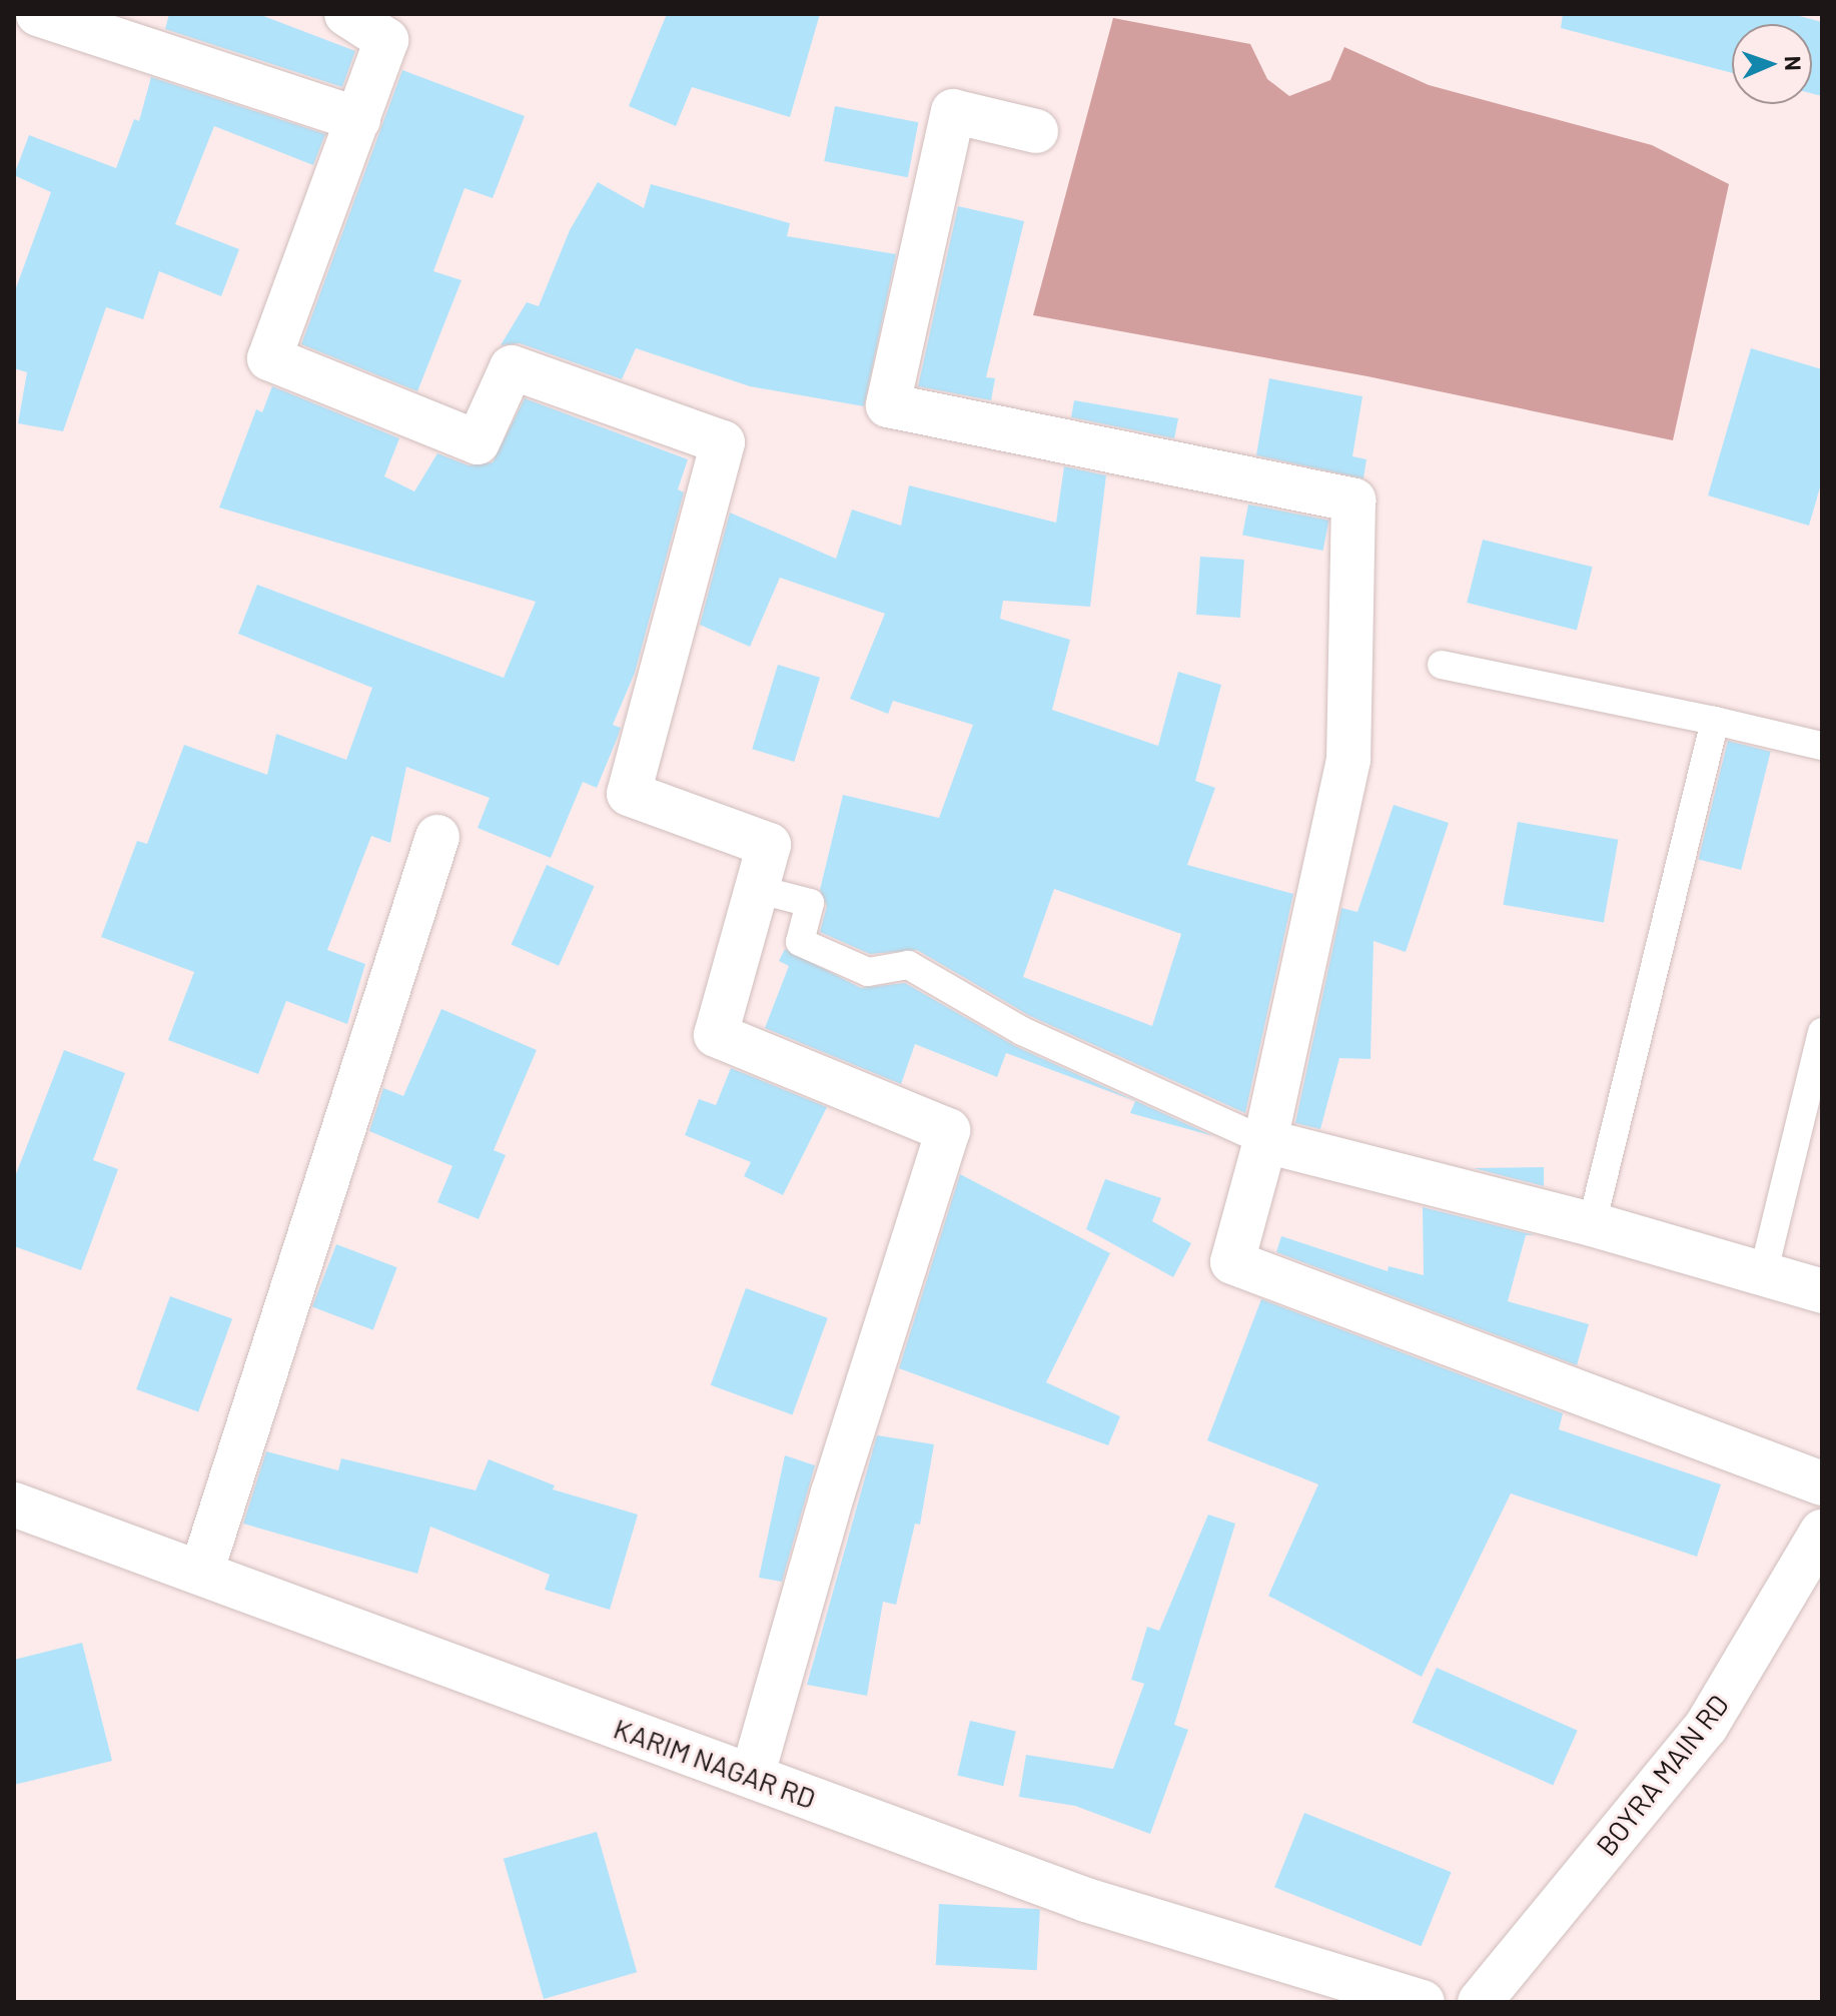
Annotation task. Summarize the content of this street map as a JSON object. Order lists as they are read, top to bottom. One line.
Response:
{"streets":{"street":["KARIM NAGAR RD","BOYRA MAIN RD"]},"north":"right"}
